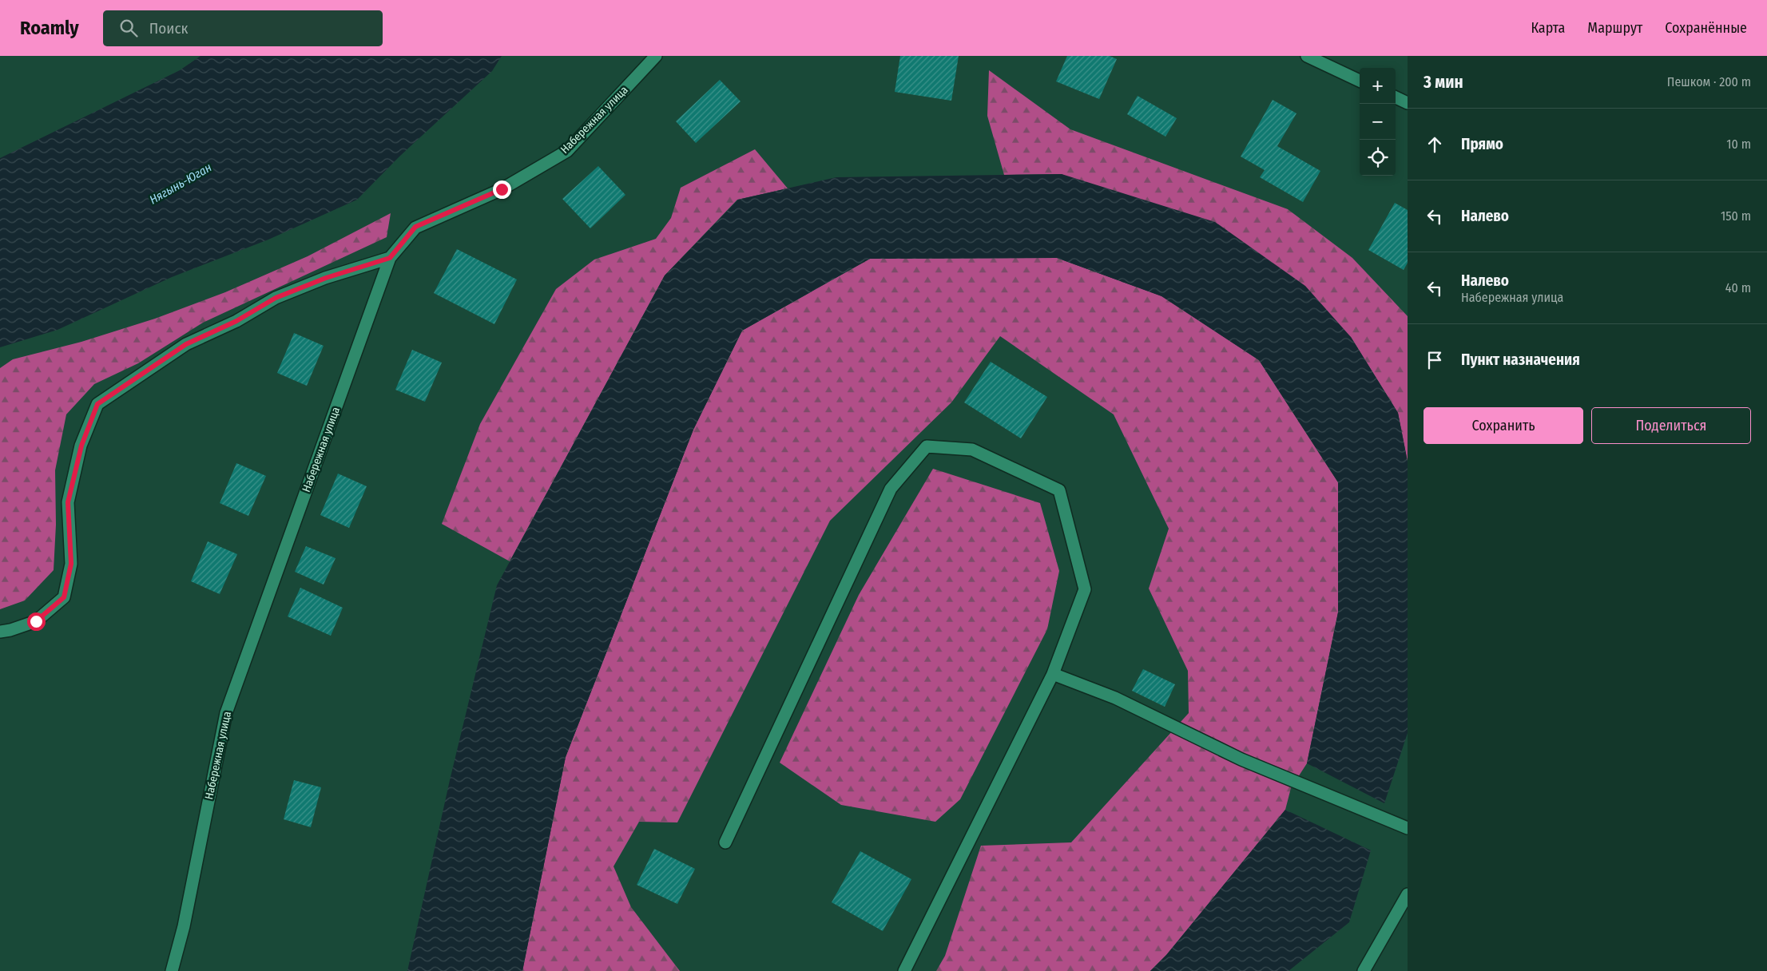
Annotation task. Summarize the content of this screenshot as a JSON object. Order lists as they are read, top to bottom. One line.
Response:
{"streets":{"street":["Набережная улица"]},"water":["Нягынь-Юган"],"page":{"header":"Roamly","search":"Поиск","nav":["Карта","Маршрут","Сохранённые"],"heading":["3 мин","Пешком · 200 m"],"map_buttons":["+","−"],"list":[["Прямо","10 m"],["Налево","150 m"],["Налево","Набережная улица","40 m"],"Пункт назначения"],"buttons":["Сохранить","Поделиться"]}}
